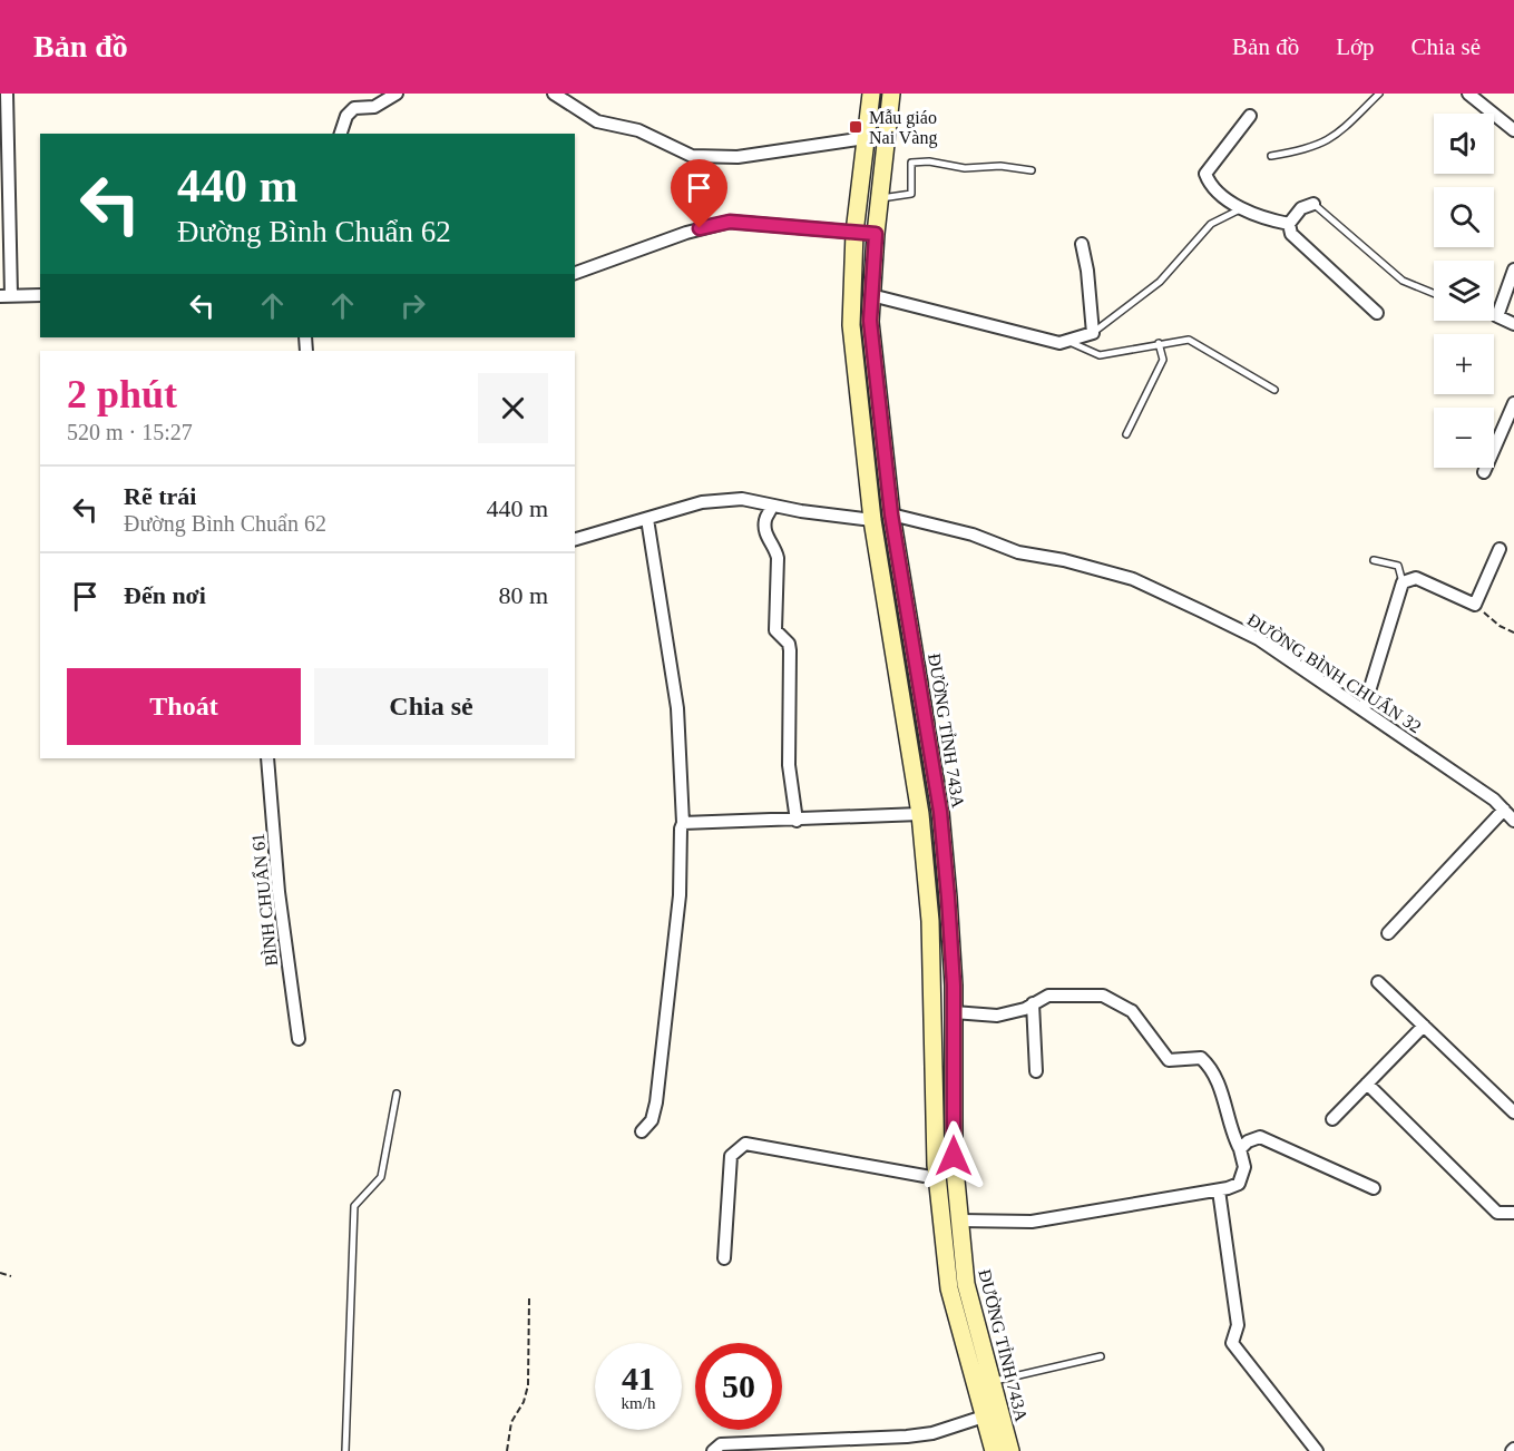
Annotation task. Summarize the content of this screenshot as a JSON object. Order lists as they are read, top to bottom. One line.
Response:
{"streets":{"main road":["ĐƯỜNG TỈNH 743A"],"street":["ĐƯỜNG BÌNH CHUẨN 32","BÌNH CHUẨN 61"]},"crossings":[["ĐƯỜNG BÌNH CHUẨN 32","ĐƯỜNG TỈNH 743A"]],"places":{"transit":["Mẫu giáo Nai Vàng"]},"page":{"header":"Bản đồ","nav":["Bản đồ","Lớp","Chia sẻ"],"map_buttons":["+","−"],"turn":["440 m","Đường Bình Chuẩn 62"],"heading":["2 phút","520 m · 15:27"],"list":[{"name":"Rẽ trái","note":"Đường Bình Chuẩn 62","value":"440 m"},{"name":"Đến nơi","value":"80 m"}],"buttons":["Thoát","Chia sẻ"],"speed":"41 km/h","limit":"50"}}
